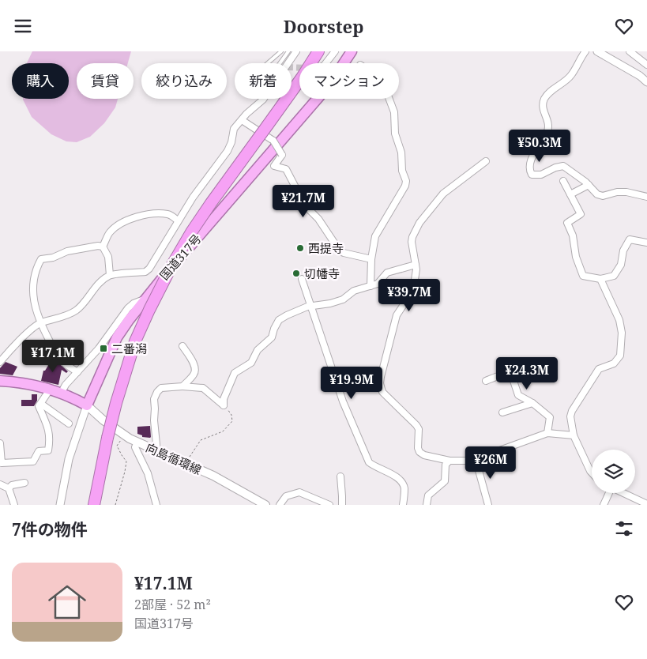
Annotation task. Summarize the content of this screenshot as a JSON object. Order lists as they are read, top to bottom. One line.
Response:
{"streets":{"highway":["国道317号"],"main road":["向島循環線"]},"crossings":[["国道317号","向島循環線"]],"places":{"other":["西提寺","切幡寺"],"transit":["二番潟"]},"page":{"header":"Doorstep","chip":["購入","賃貸","絞り込み","新着","マンション"],"price":["¥50.3M","¥21.7M","¥39.7M","¥17.1M","¥24.3M","¥19.9M","¥26M"],"heading":"7件の物件","list":[{"name":"¥17.1M","note":"2部屋 · 52 m² · 国道317号"}]}}
